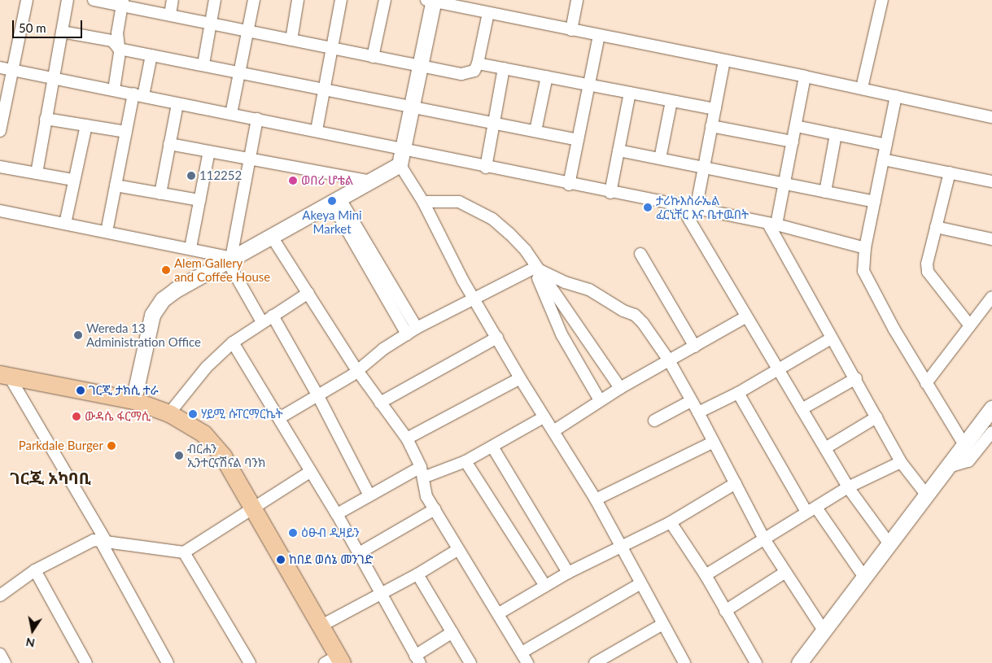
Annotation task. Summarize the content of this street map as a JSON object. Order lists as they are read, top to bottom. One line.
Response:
{"districts":["ገርጂ አካባቢ"],"places":["112252","ወበሪ ሆቴል","Akeya Mini Market","ታሪኩእስራኤል ፈርኒቸር እና ቤተዉበት","Alem Gallery and Coffee House","Wereda 13 Administration Office","ገርጂ ታክሲ ተራ","ሃይሚ ሱፐርማርኬት","ውዳሴ ፋርማሲ","Parkdale Burger","ብርሐን ኢንተርናሽናል ባንክ","ዕፁብ ዲዛይን","ከበደ ወሰኔ መንገድ"],"scale_bar":"50 m","north":"bottom"}
